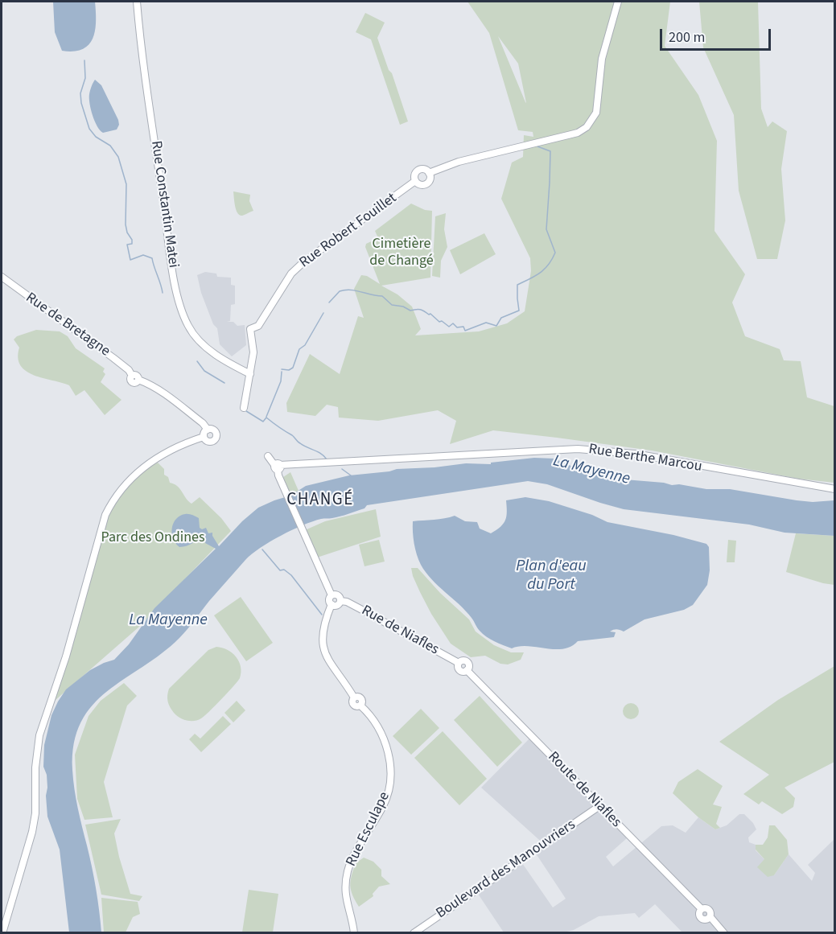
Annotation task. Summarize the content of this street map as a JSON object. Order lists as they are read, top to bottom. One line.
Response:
{"streets":{"street":["Rue Constantin Matei","Rue Robert Fouillet","Rue de Bretagne","Rue Berthe Marcou","Rue de Niafles","Route de Niafles","Rue Esculape","Boulevard des Manouvriers"]},"crossings":[["Rue Constantin Matei","Rue Robert Fouillet"],["Rue de Niafles","Route de Niafles"],["Rue de Niafles","Rue Esculape"],["Route de Niafles","Boulevard des Manouvriers"]],"districts":["CHANGÉ"],"water":["La Mayenne","Plan d'eau du Port"],"parks":["Cimetière de Changé","Parc des Ondines"],"scale_bar":"200 m"}
